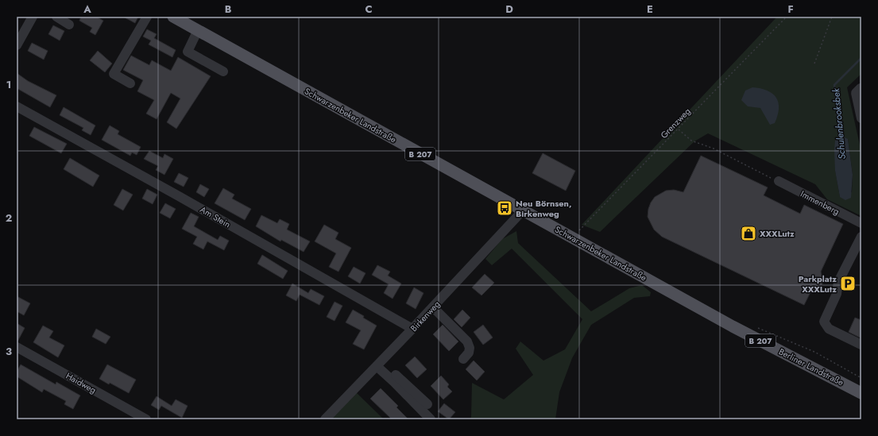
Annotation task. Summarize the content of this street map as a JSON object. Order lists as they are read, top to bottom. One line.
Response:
{"streets":{"main road":["Schwarzenbeker Landstraße","B 207","Berliner Landstraße"],"street":["Immenberg","Am Stein","Birkenweg","Haidweg"],"path":["Grenzweg"]},"crossings":[["Schwarzenbeker Landstraße","Grenzweg"],["Schwarzenbeker Landstraße","Birkenweg"],["Schwarzenbeker Landstraße","Berliner Landstraße"],["Am Stein","Birkenweg"]],"water":["Schulenbrooksbek"],"places":{"bus stop":["Neu Börnsen, Birkenweg"],"shop":["XXXLutz"],"parking":["Parkplatz XXXLutz"]},"grid":{"columns":["A","B","C","D","E","F"],"rows":["1","2","3"]}}
